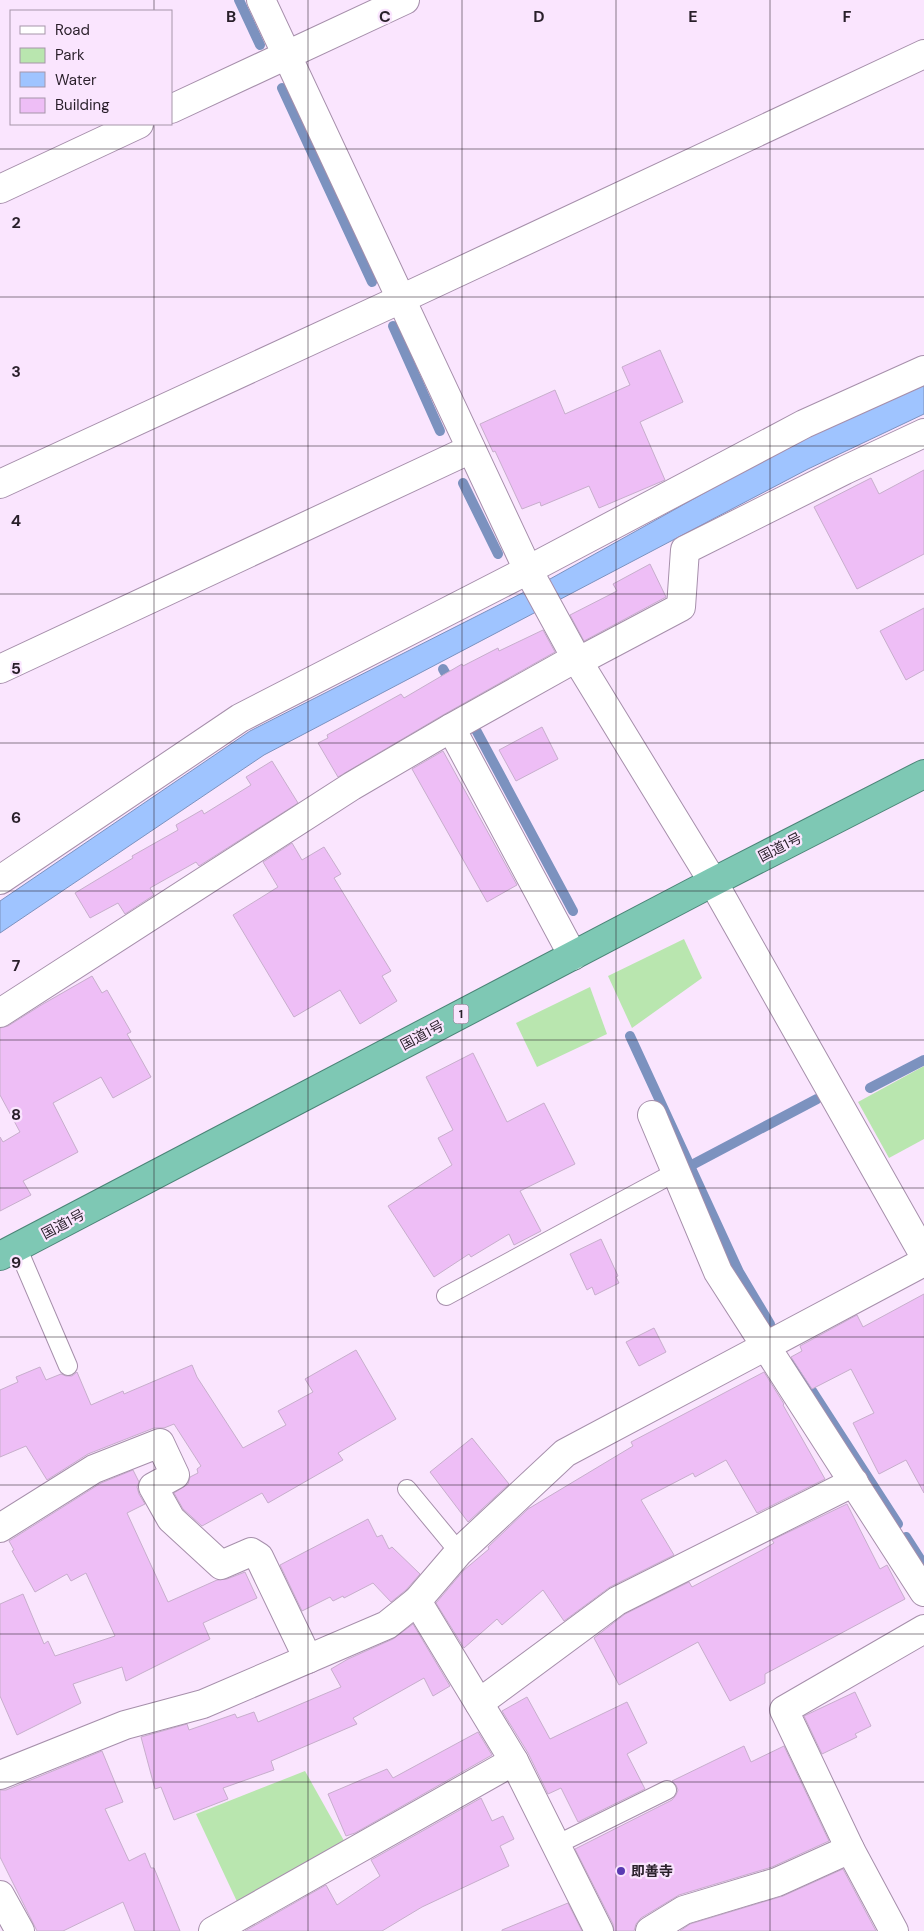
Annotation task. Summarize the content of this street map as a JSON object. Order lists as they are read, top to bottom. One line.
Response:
{"streets":{"highway":["国道1号","1"]},"places":["即善寺"],"legend":["Road","Park","Water","Building"],"grid":{"columns":["B","C","D","E","F"],"rows":["2","3","4","5","6","7","8","9"]}}
